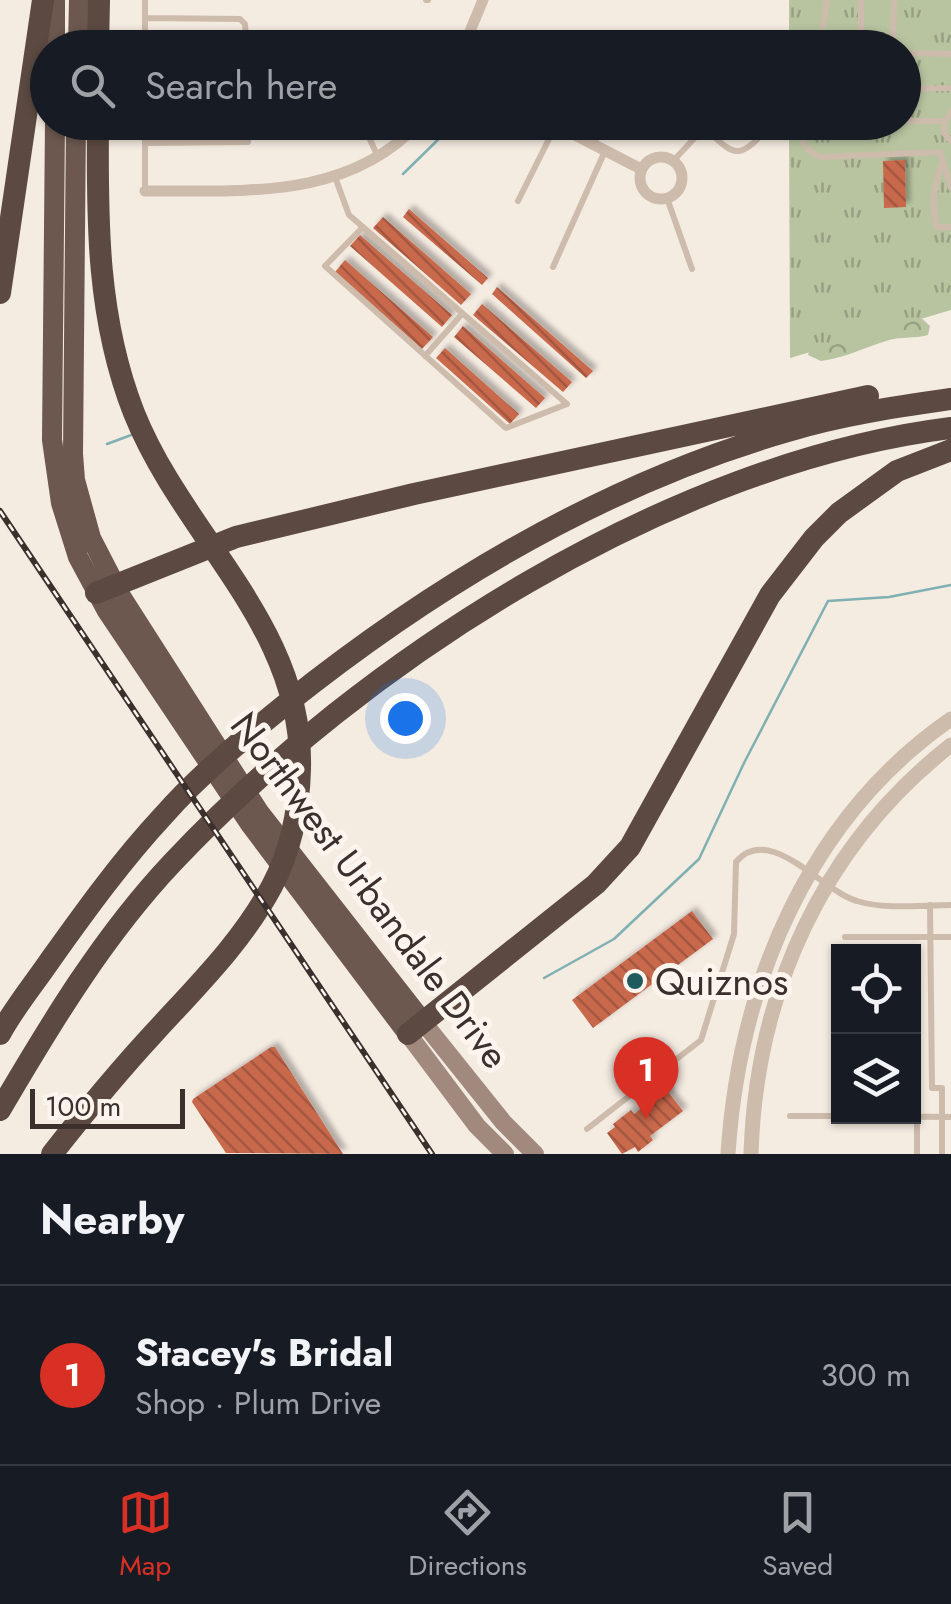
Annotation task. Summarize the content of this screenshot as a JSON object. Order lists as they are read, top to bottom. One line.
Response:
{"streets":{"highway":["Northwest Urbandale Drive"]},"places":["Quiznos"],"scale_bar":"100 m","page":{"search":"Search here","pins":"1","scale":"100 m","heading":"Nearby","list":[{"mark":"1","name":"Stacey's Bridal","note":"Shop · Plum Drive","value":"300 m"}],"nav":["Map","Directions","Saved"]}}
